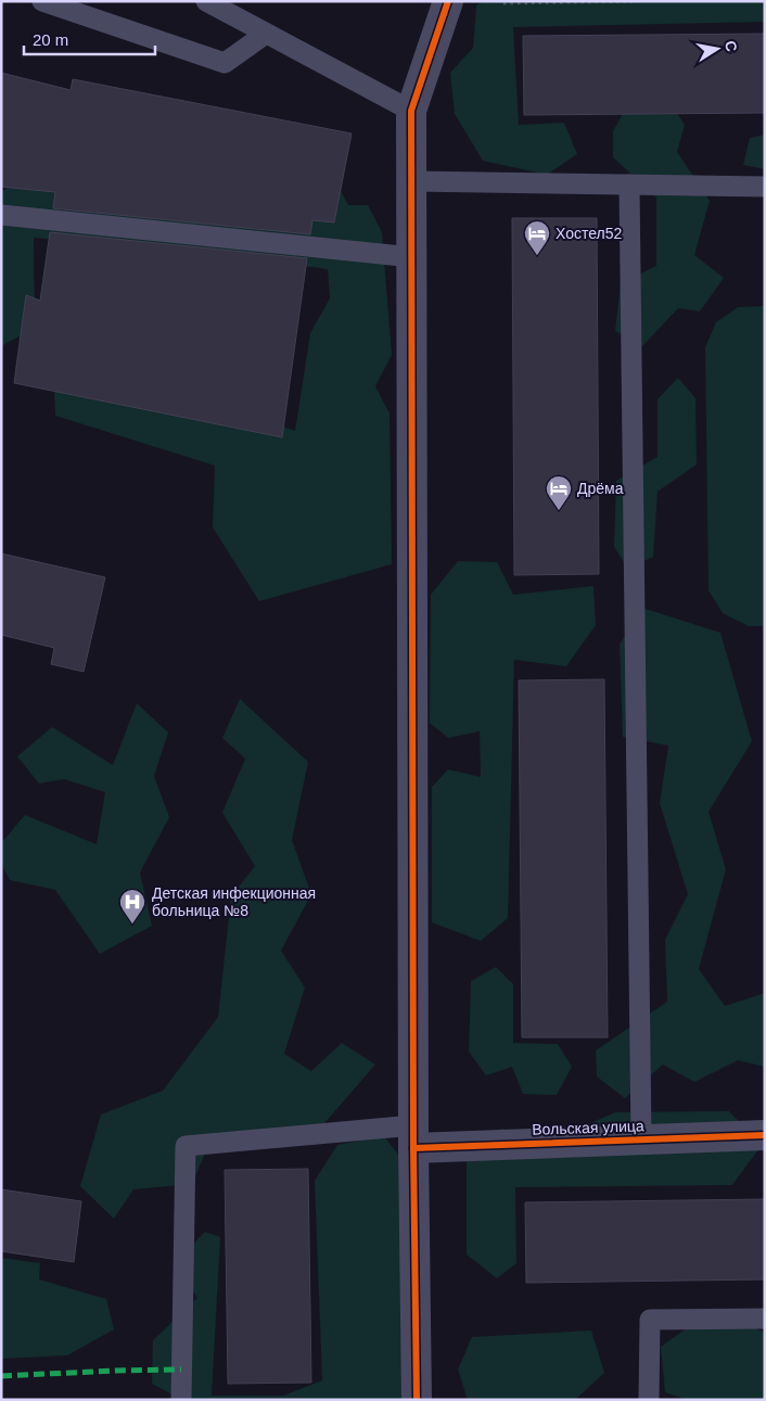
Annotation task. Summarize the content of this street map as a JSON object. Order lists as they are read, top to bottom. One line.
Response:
{"streets":{"street":["Вольская улица"]},"places":{"hotel":["Хостел52","Дрёма"],"hospital":["Детская инфекционная больница №8"]},"scale_bar":"20 m","north":"right"}
